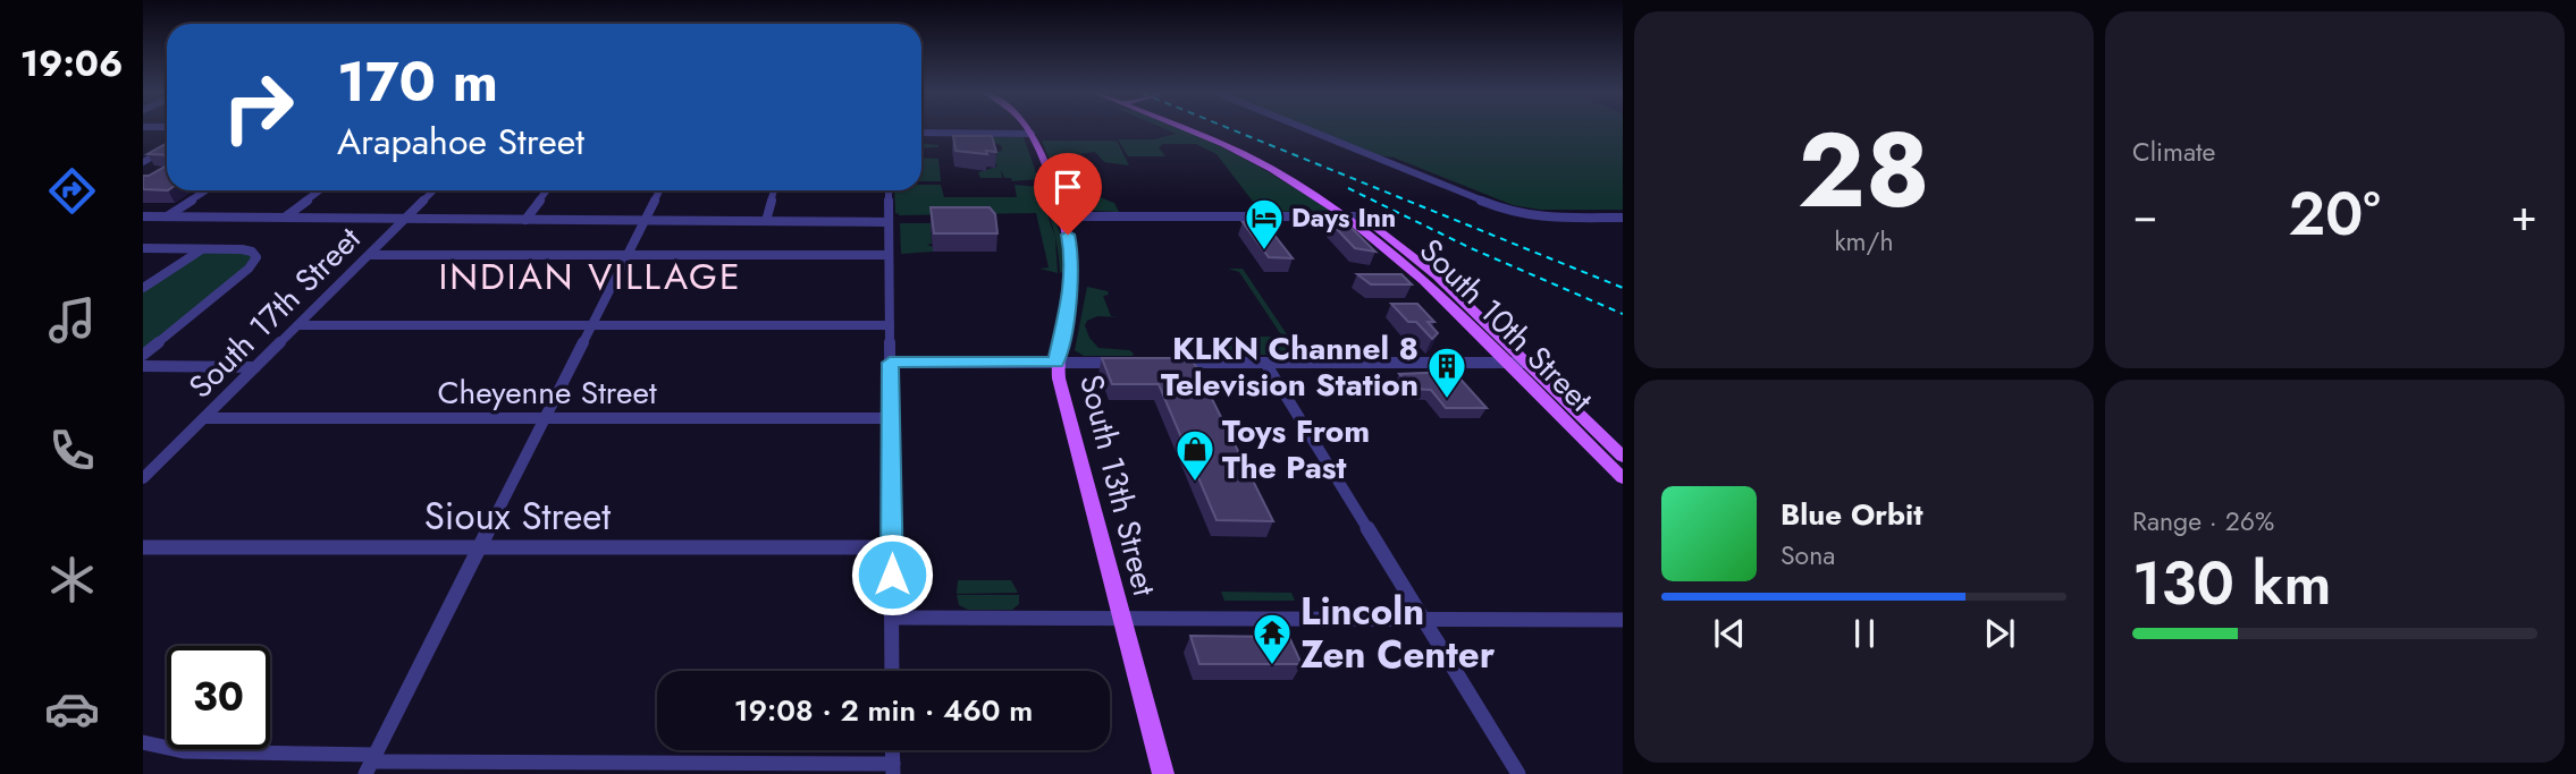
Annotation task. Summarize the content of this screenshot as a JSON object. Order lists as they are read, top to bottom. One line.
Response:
{"streets":{"main road":["South 10th Street","South 13th Street"],"street":["South 17th Street","Cheyenne Street","Sioux Street"]},"crossings":[["South 17th Street","Cheyenne Street"]],"districts":["INDIAN VILLAGE"],"places":{"hotel":["Days Inn"],"building":["KLKN Channel 8 Television Station"],"shop":["Toys From The Past"],"temple":["Lincoln Zen Center"]},"page":{"tabs":"19:06","tile":[["28","km/h"],"Climate",["Range · 26%","130 km"]],"turn":["170 m","Arapahoe Street"],"heat":["−","20°","+"],"song":["Blue Orbit","Sona"],"limit":"30","trip":"19:08 · 2 min · 460 m"}}
